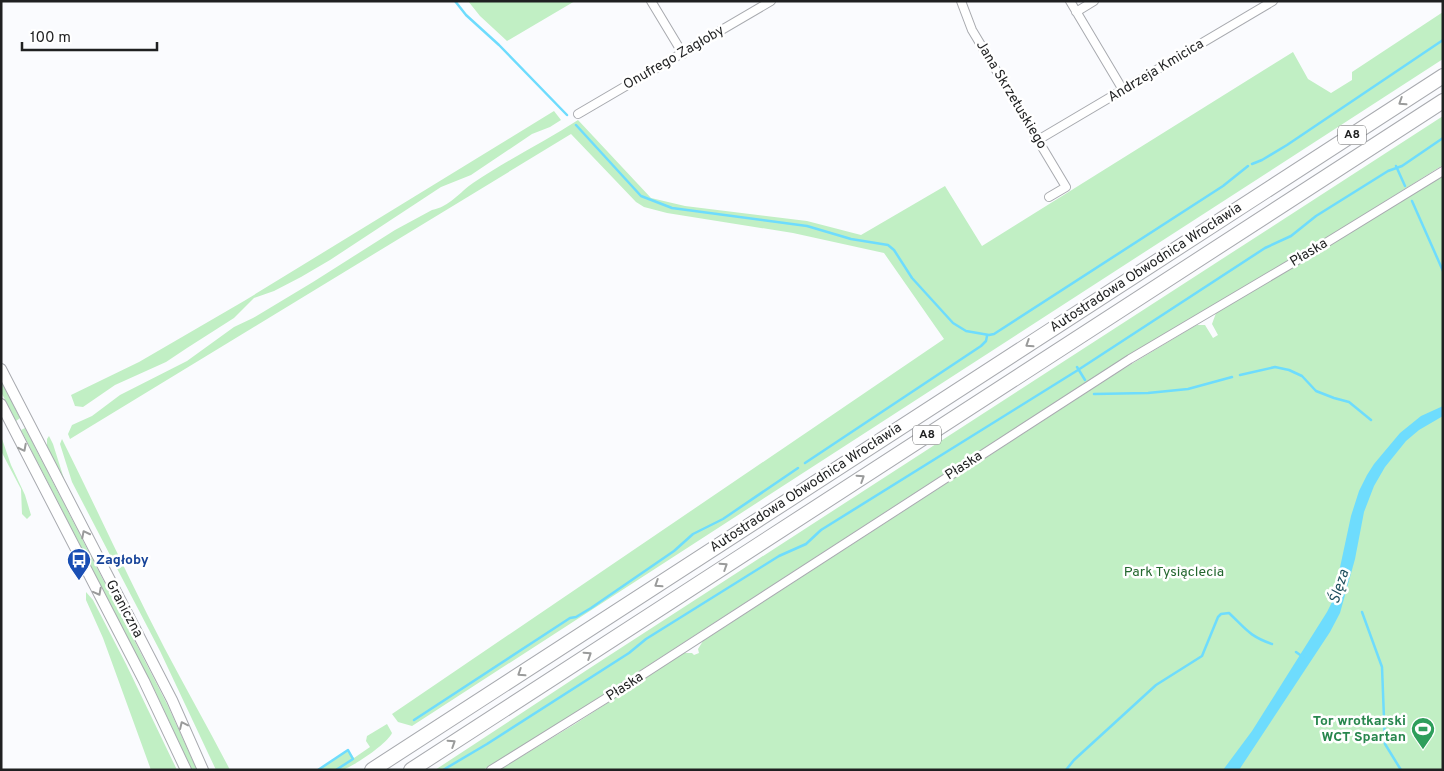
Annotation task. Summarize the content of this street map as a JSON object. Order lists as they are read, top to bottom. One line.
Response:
{"streets":{"highway":["A8","Autostradowa Obwodnica Wrocławia"],"main road":["Graniczna"],"street":["Onufrego Zagłoby","Andrzeja Kmicica","Jana Skrzetuskiego","Płaska"]},"crossings":[["Andrzeja Kmicica","Jana Skrzetuskiego"]],"water":["Ślęza"],"parks":["Park Tysiąclecia"],"places":{"bus stop":["Zagłoby"],"sports":["Tor wrotkarski WCT Spartan"]},"scale_bar":"100 m"}
